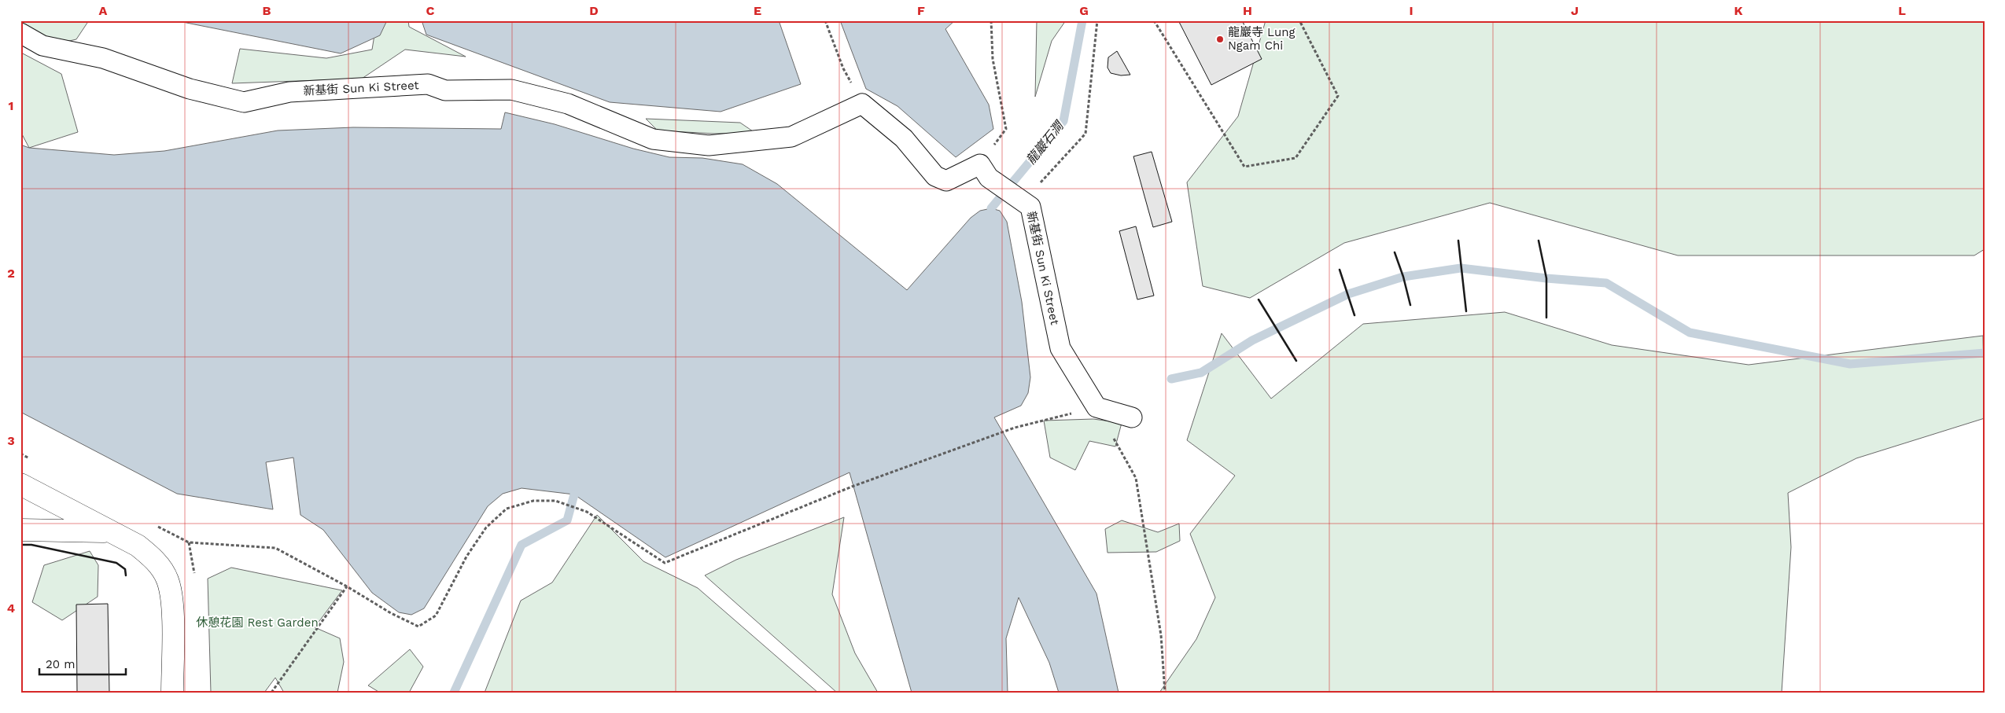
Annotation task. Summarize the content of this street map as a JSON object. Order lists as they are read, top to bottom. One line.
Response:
{"streets":{"street":["新基街 Sun Ki Street"]},"water":["龍巖石澗"],"parks":["休憩花園 Rest Garden"],"places":["龍巖寺 Lung Ngam Chi"],"scale_bar":"20 m","grid":{"columns":["A","B","C","D","E","F","G","H","I","J","K","L"],"rows":["1","2","3","4"]}}
